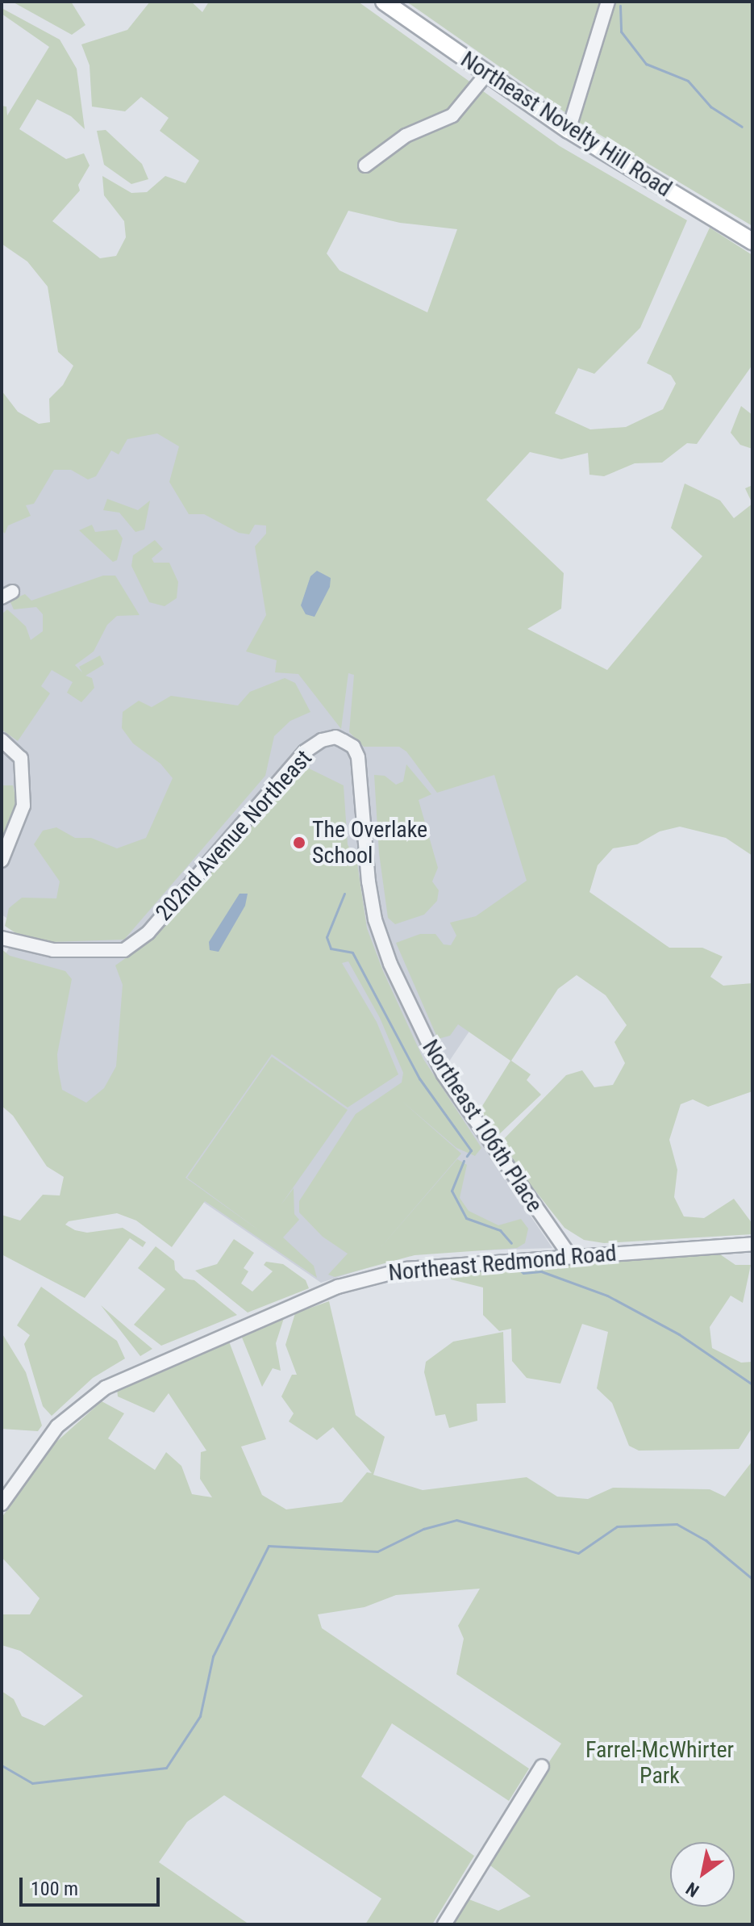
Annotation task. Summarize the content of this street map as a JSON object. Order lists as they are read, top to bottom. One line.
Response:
{"streets":{"main road":["Northeast Novelty Hill Road"],"street":["202nd Avenue Northeast","Northeast 106th Place","Northeast Redmond Road"]},"crossings":[["202nd Avenue Northeast","Northeast 106th Place"],["Northeast 106th Place","Northeast Redmond Road"]],"parks":["Farrel-McWhirter Park"],"places":["The Overlake School"],"scale_bar":"100 m","north":"bottom left"}
